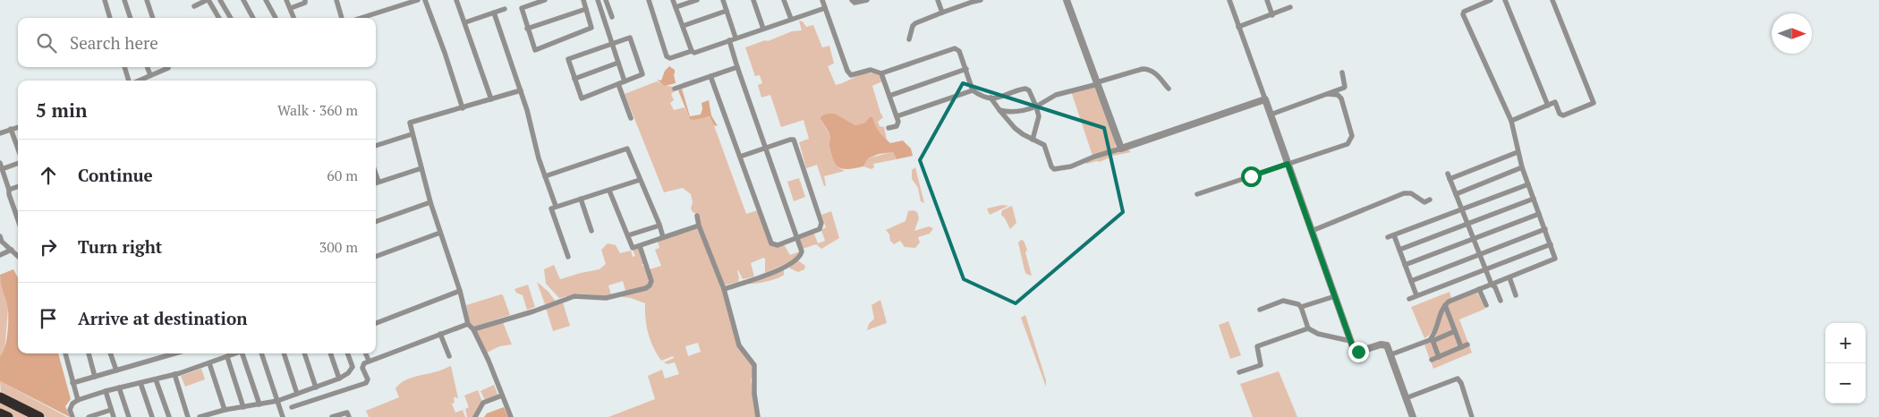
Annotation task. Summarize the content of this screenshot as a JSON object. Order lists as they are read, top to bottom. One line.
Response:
{"north":"right","page":{"search":"Search here","heading":["5 min","Walk · 360 m"],"list":[["Continue","60 m"],["Turn right","300 m"],"Arrive at destination"],"map_buttons":["+","−"]}}
